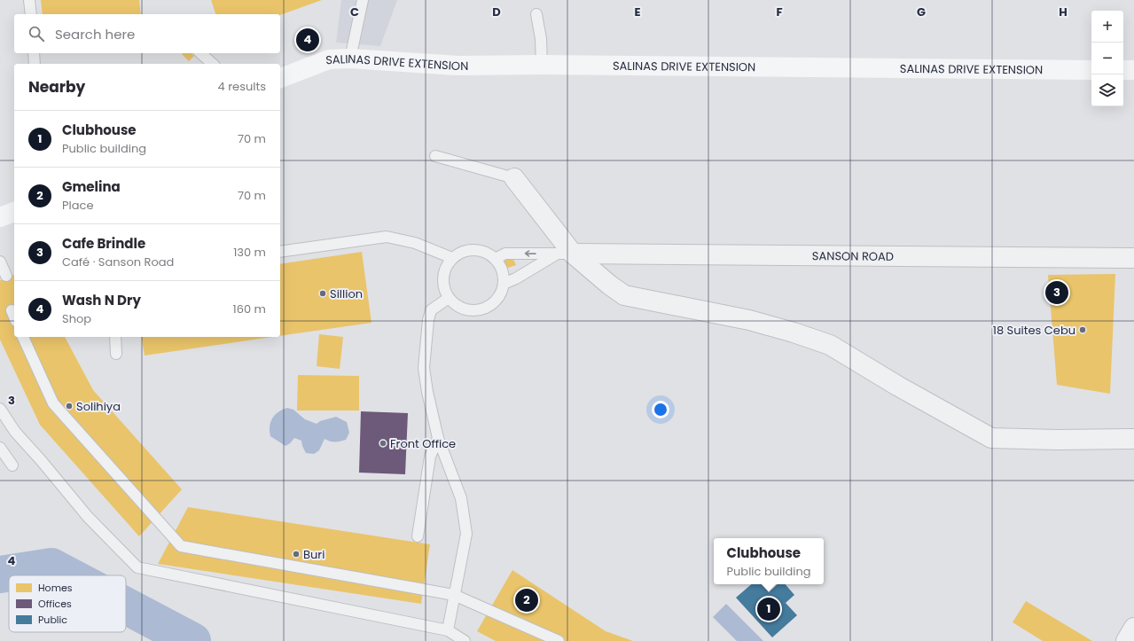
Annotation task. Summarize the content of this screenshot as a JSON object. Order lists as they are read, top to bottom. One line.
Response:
{"streets":{"street":["SALINAS DRIVE EXTENSION","SANSON ROAD"]},"places":["Sillion","18 Suites Cebu","Solihiya","Front Office","Buri"],"legend":["Homes","Offices","Public"],"page":{"map_buttons":["+","−"],"search":"Search here","pins":["4","3","2","1"],"heading":["Nearby","4 results"],"list":[{"mark":"1","name":"Clubhouse","note":"Public building","value":"70 m"},{"mark":"2","name":"Gmelina","note":"Place","value":"70 m"},{"mark":"3","name":"Cafe Brindle","note":"Café · Sanson Road","value":"130 m"},{"mark":"4","name":"Wash N Dry","note":"Shop","value":"160 m"}],"popup":["Clubhouse","Public building"]},"grid":{"columns":["C","D","E","F","G","H"],"rows":["3","4"]}}
